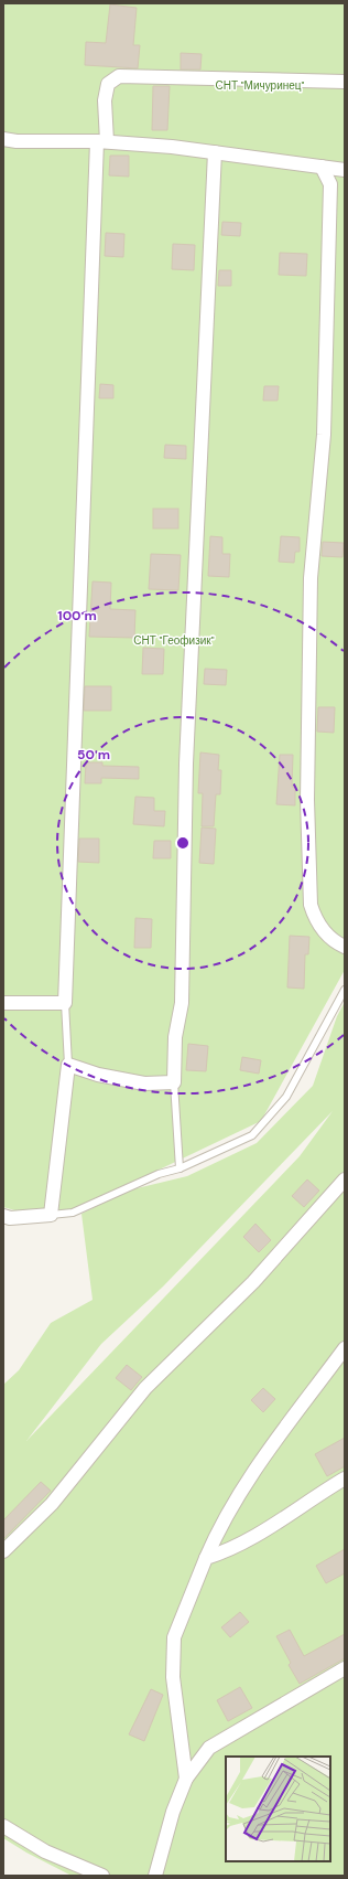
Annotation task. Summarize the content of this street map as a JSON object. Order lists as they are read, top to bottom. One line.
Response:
{"parks":["СНТ \"Мичуринец\"","СНТ \"Геофизик\""],"rings":["100 m","50 m"]}
